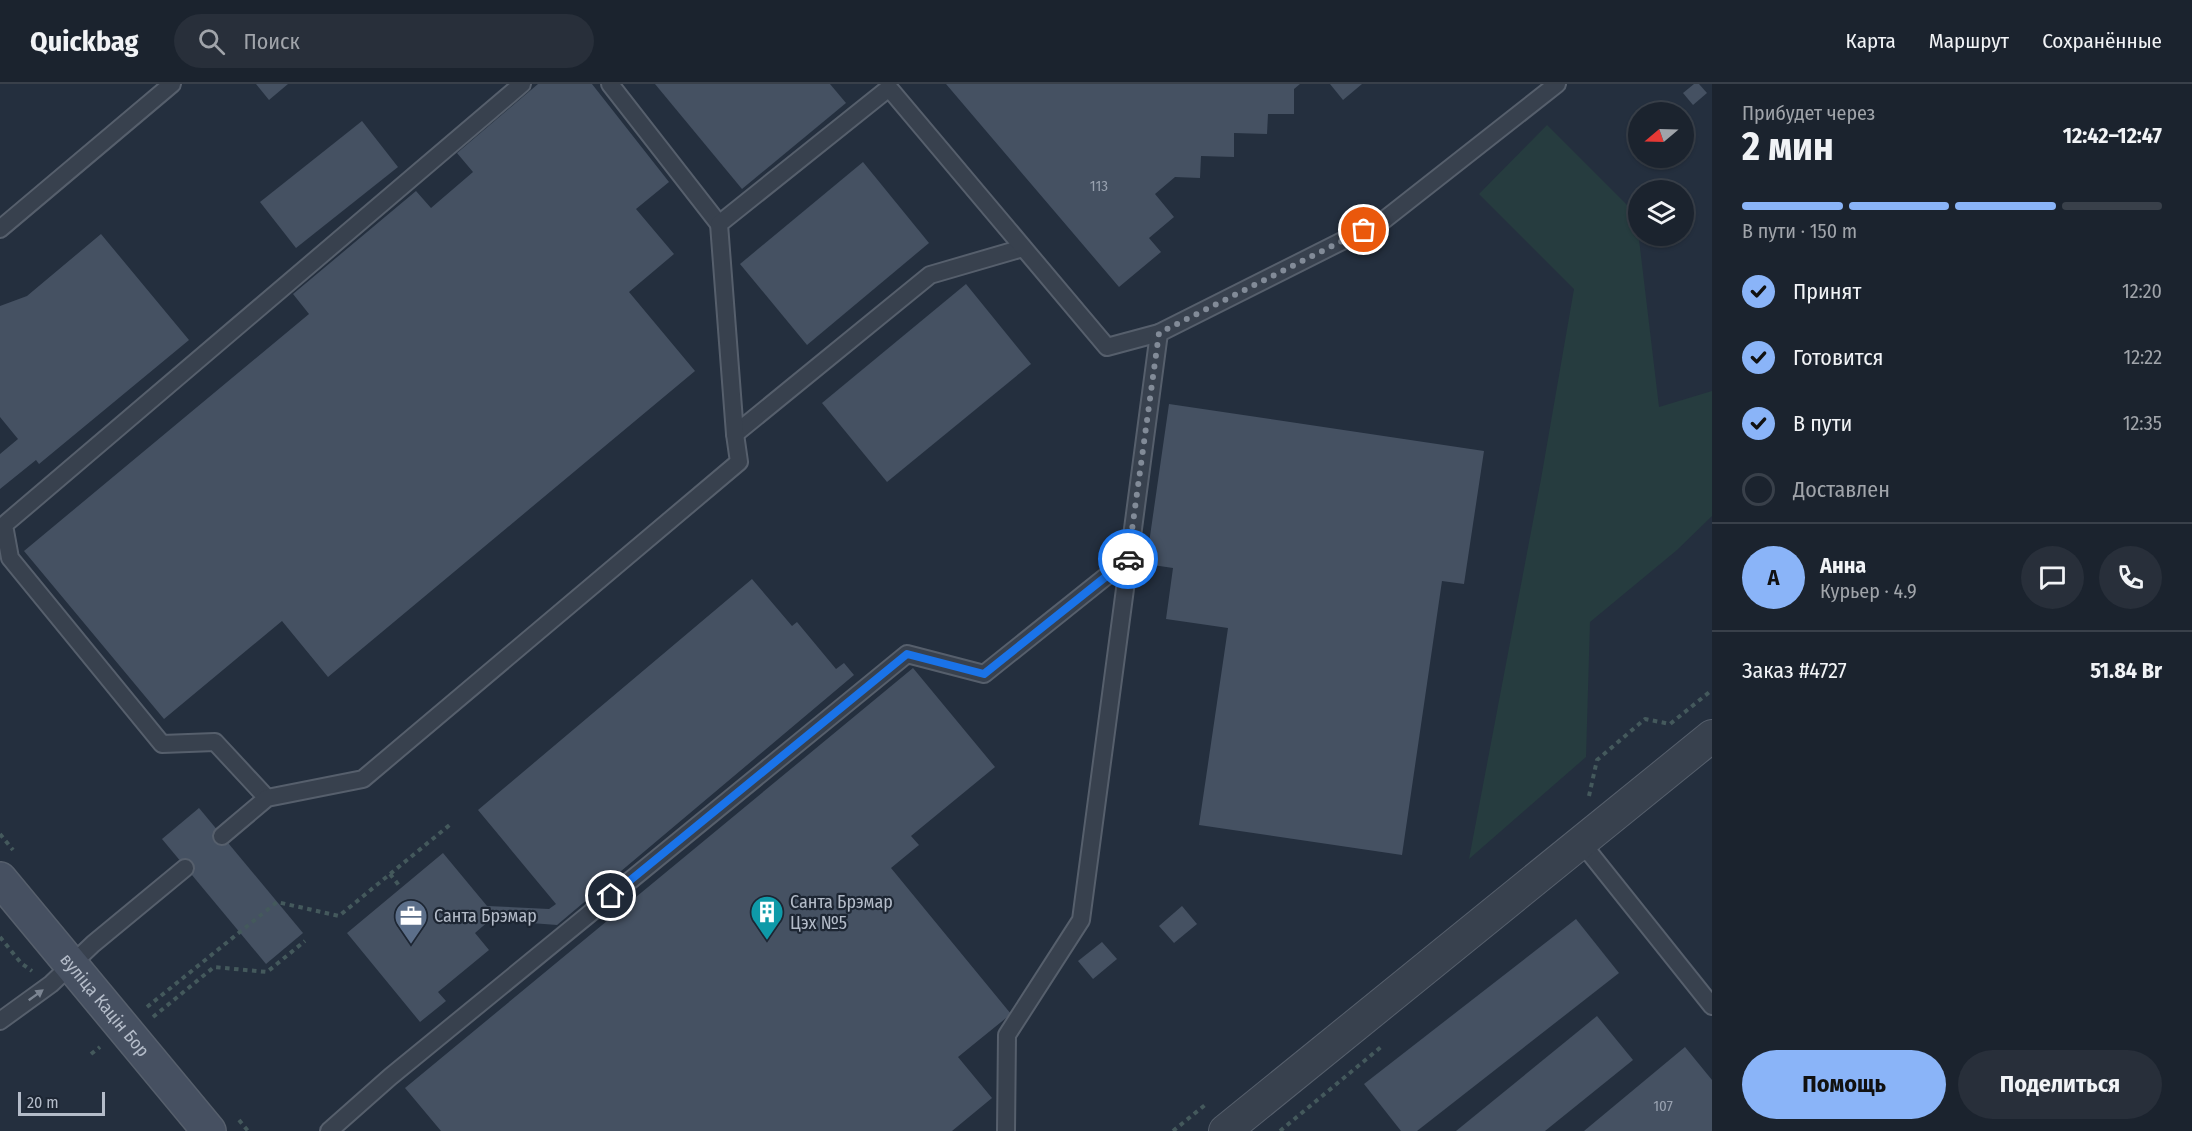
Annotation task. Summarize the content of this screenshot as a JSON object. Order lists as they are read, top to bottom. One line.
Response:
{"streets":{"main road":["вуліца Кацін Бор"]},"places":{"building":["Санта Брэмар Цэх №5"],"office":["Санта Брэмар"]},"house_numbers":["113","107"],"scale_bar":"20 m","north":"left","page":{"header":"Quickbag","search":"Поиск","nav":["Карта","Маршрут","Сохранённые"],"heading":["2 мин","Прибудет через","12:42–12:47"],"panel":["Анна","Курьер · 4.9","Заказ #4727","51.84 Br"],"bar":"В пути · 150 m","list":[["Принят","12:20"],["Готовится","12:22"],["В пути","12:35"],"Доставлен"],"round":"А","buttons":["Помощь","Поделиться"],"scale":"20 m"}}
